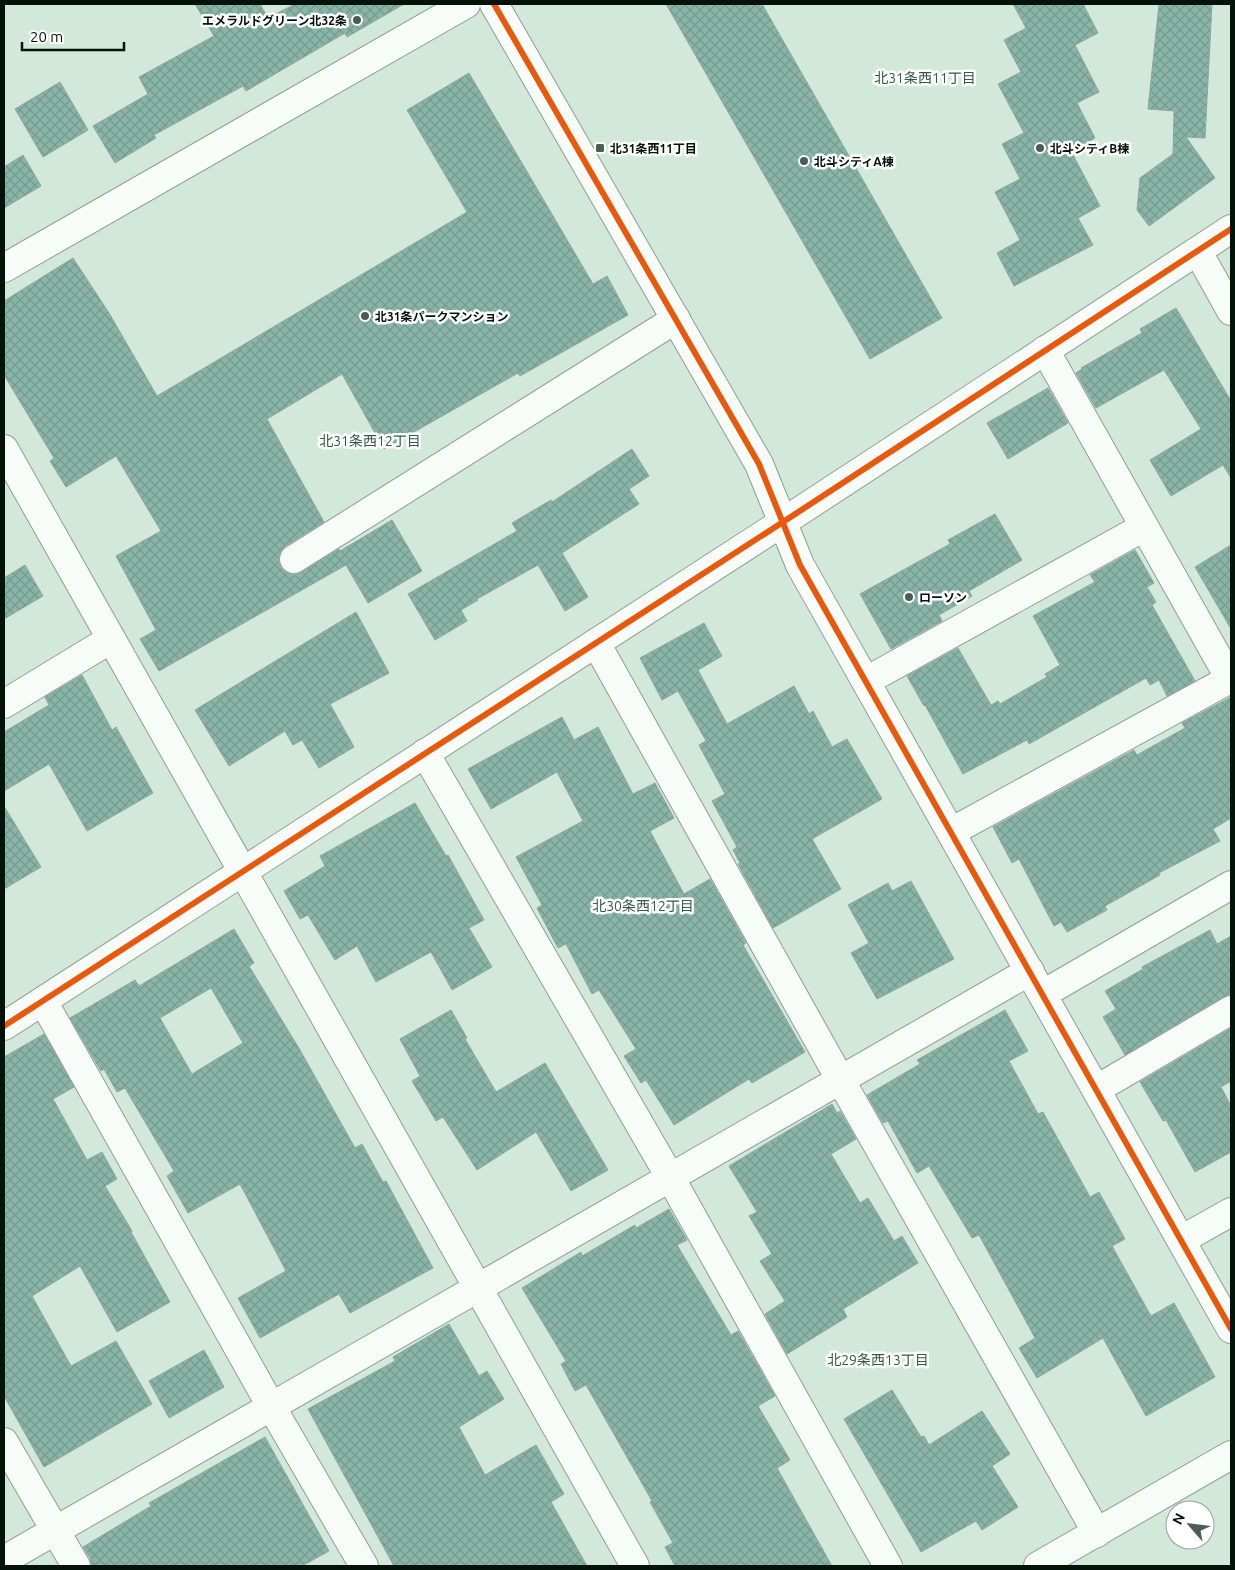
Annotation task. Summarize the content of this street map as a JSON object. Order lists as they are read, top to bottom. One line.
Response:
{"districts":["北31条西11丁目","北31条西12丁目","北30条西12丁目","北29条西13丁目"],"places":{"other":["エメラルドグリーン北32条","北斗シティB棟","北斗シティA棟","北31条パークマンション","ローソン"],"transit":["北31条西11丁目"]},"scale_bar":"20 m","north":"top left"}
